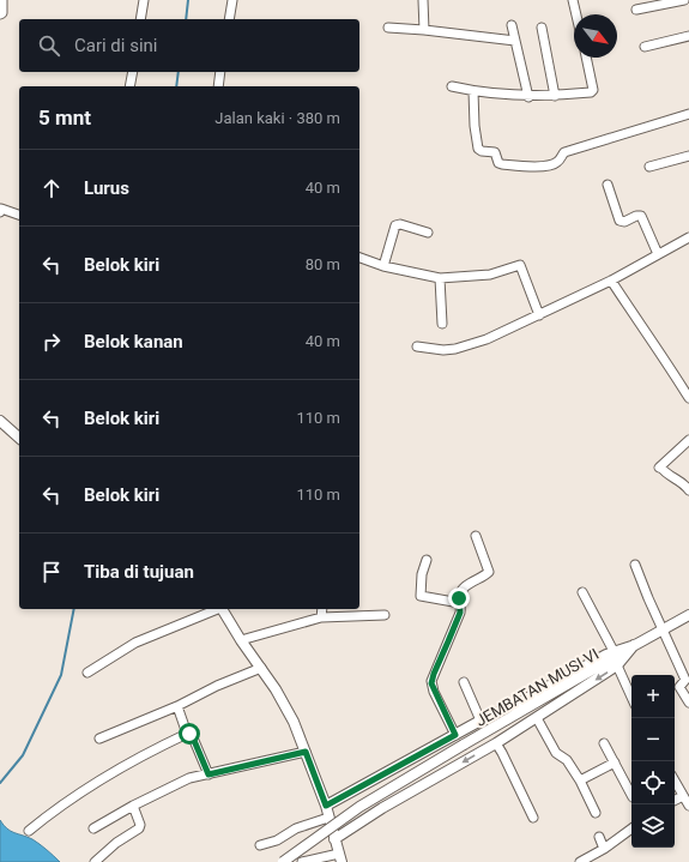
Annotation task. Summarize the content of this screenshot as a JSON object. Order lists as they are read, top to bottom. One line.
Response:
{"streets":{"street":["JEMBATAN MUSI VI"]},"north":"bottom right","page":{"search":"Cari di sini","heading":["5 mnt","Jalan kaki · 380 m"],"list":[["Lurus","40 m"],["Belok kiri","80 m"],["Belok kanan","40 m"],["Belok kiri","110 m"],["Belok kiri","110 m"],"Tiba di tujuan"],"map_buttons":["+","−"]}}
